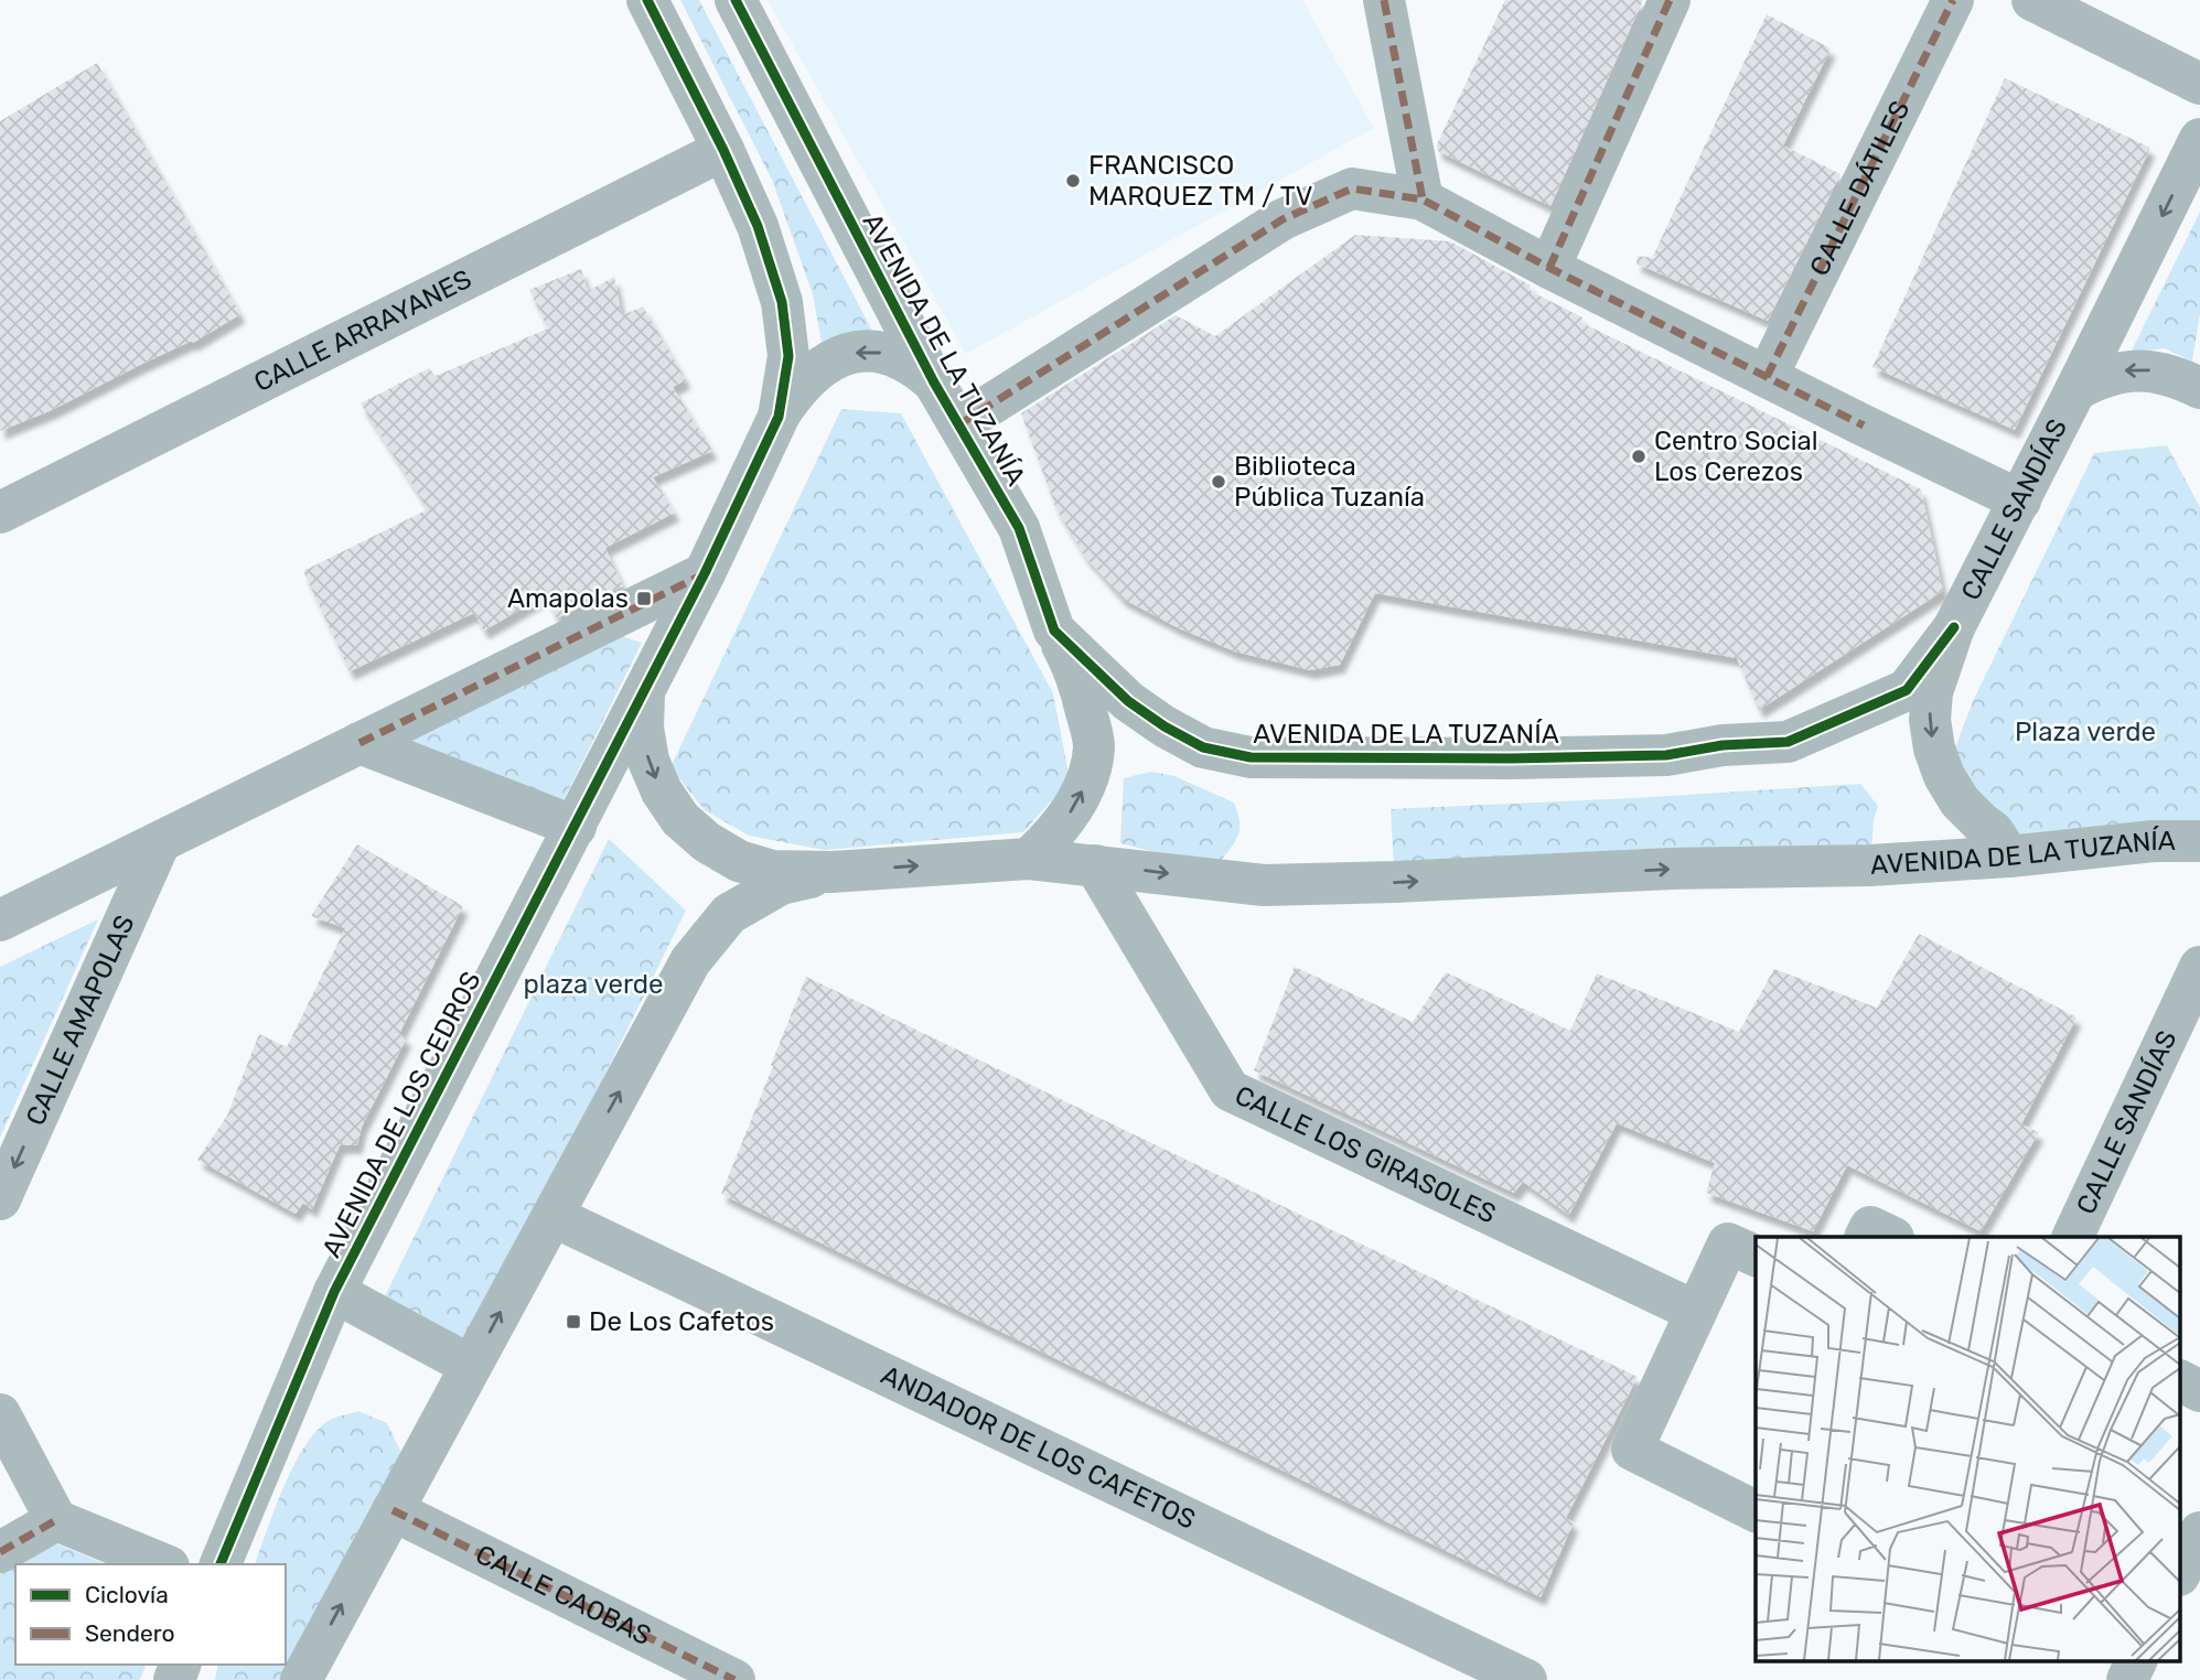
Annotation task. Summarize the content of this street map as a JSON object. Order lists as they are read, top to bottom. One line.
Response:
{"streets":{"street":["CALLE DÁTILES","CALLE ARRAYANES","AVENIDA DE LA TUZANÍA","CALLE SANDÍAS","CALLE AMAPOLAS","AVENIDA DE LOS CEDROS","CALLE LOS GIRASOLES","ANDADOR DE LOS CAFETOS","CALLE CAOBAS"]},"crossings":[["AVENIDA DE LA TUZANÍA","CALLE SANDÍAS"],["AVENIDA DE LA TUZANÍA","CALLE LOS GIRASOLES"]],"parks":["Plaza verde","plaza verde"],"places":{"other":["FRANCISCO MARQUEZ TM / TV","Centro Social Los Cerezos","Biblioteca Pública Tuzanía"],"transit":["Amapolas","De Los Cafetos"]},"legend":["Ciclovía","Sendero"]}
